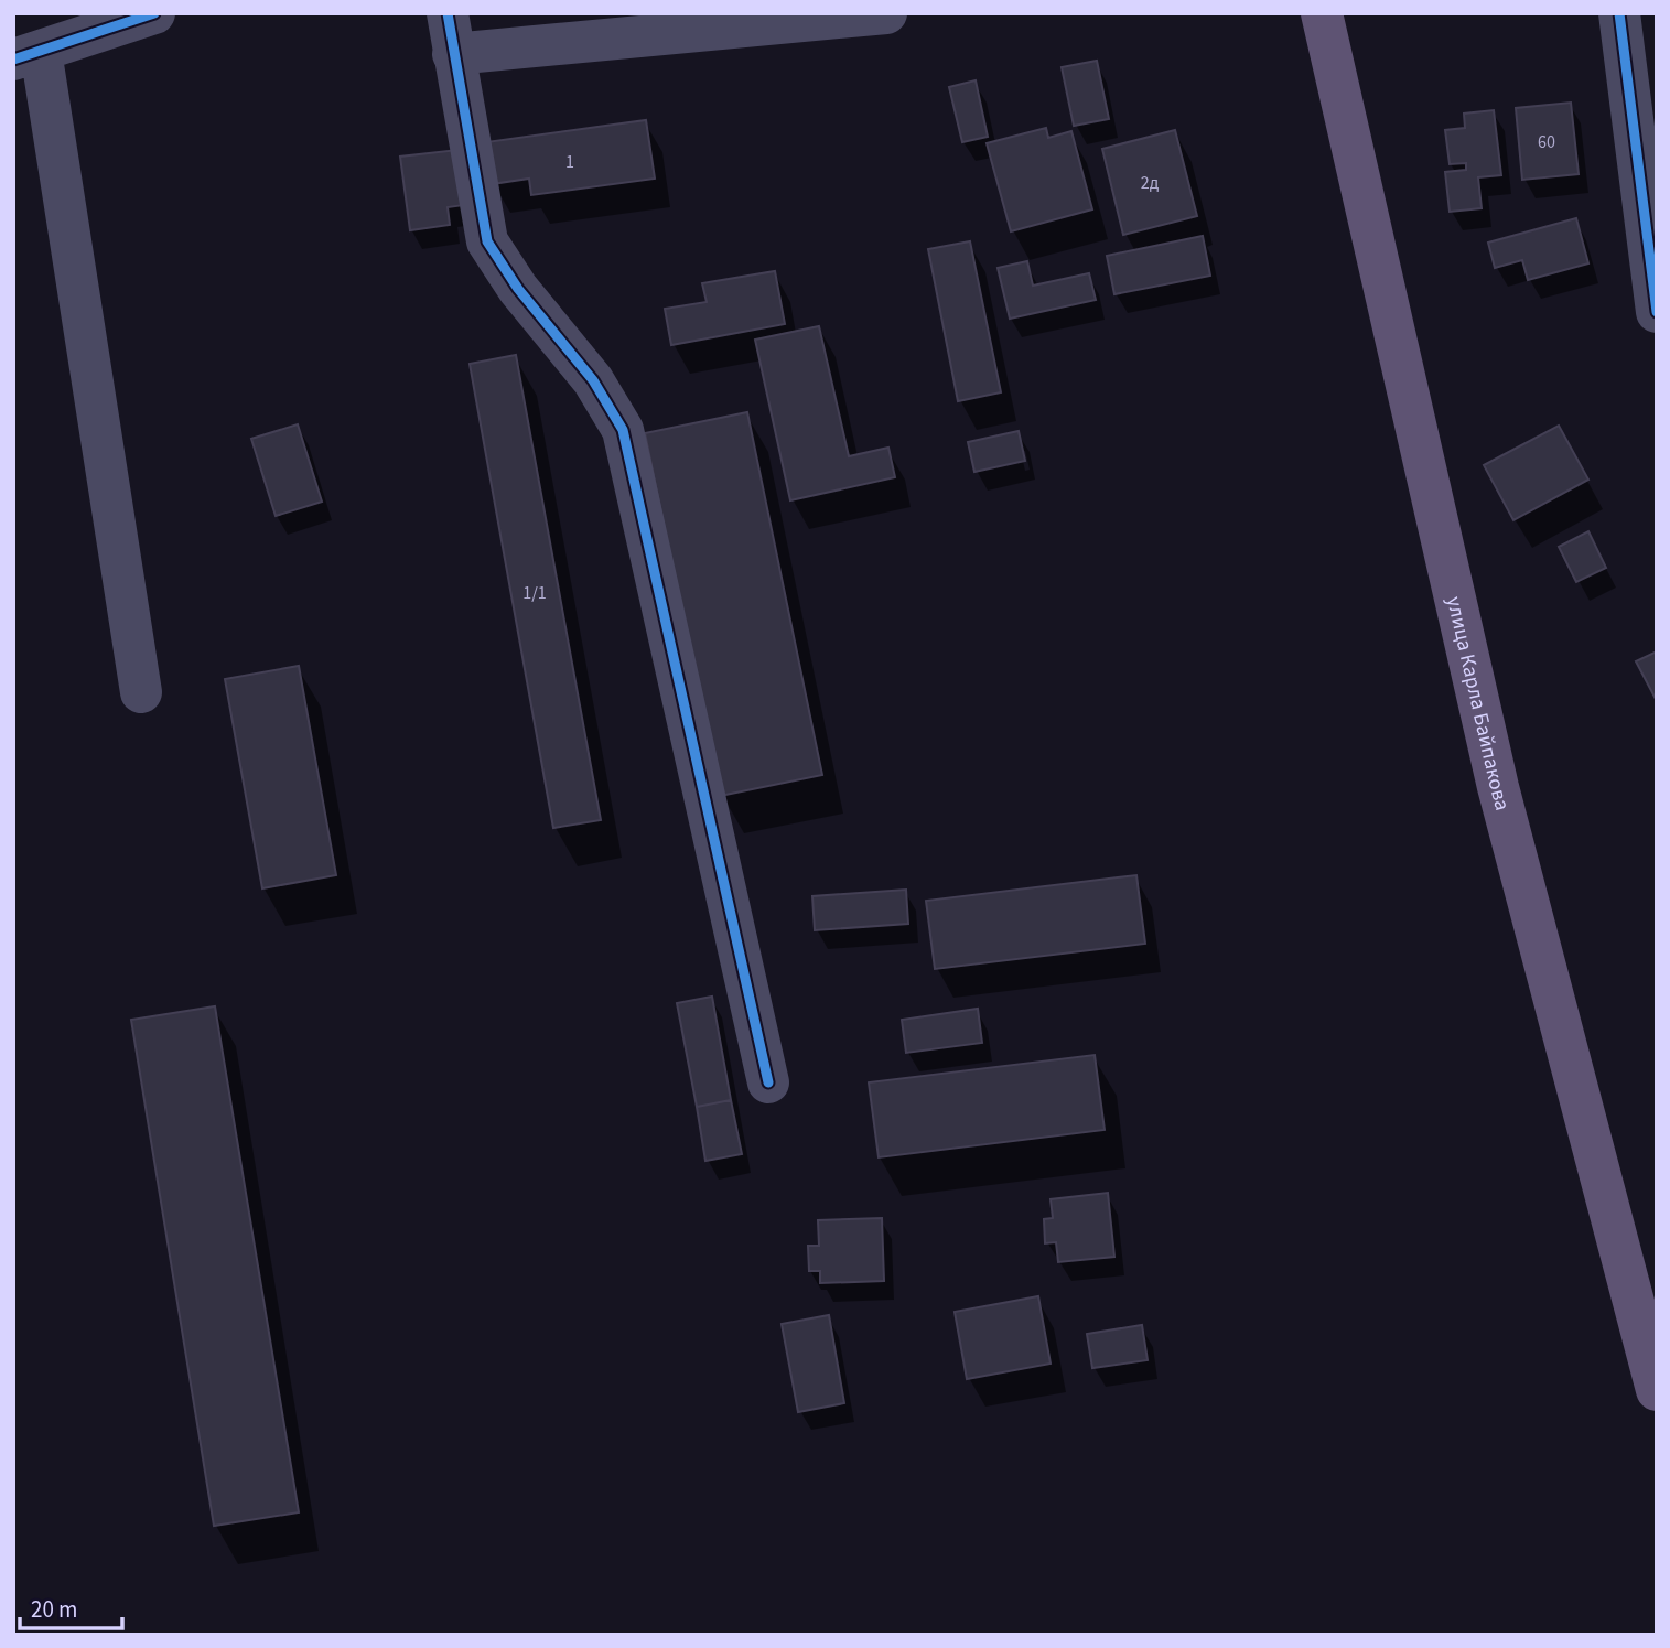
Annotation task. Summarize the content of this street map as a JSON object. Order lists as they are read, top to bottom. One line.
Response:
{"streets":{"main road":["улица Карла Байпакова"]},"house_numbers":["60","1","2д","1/1"],"scale_bar":"20 m"}
